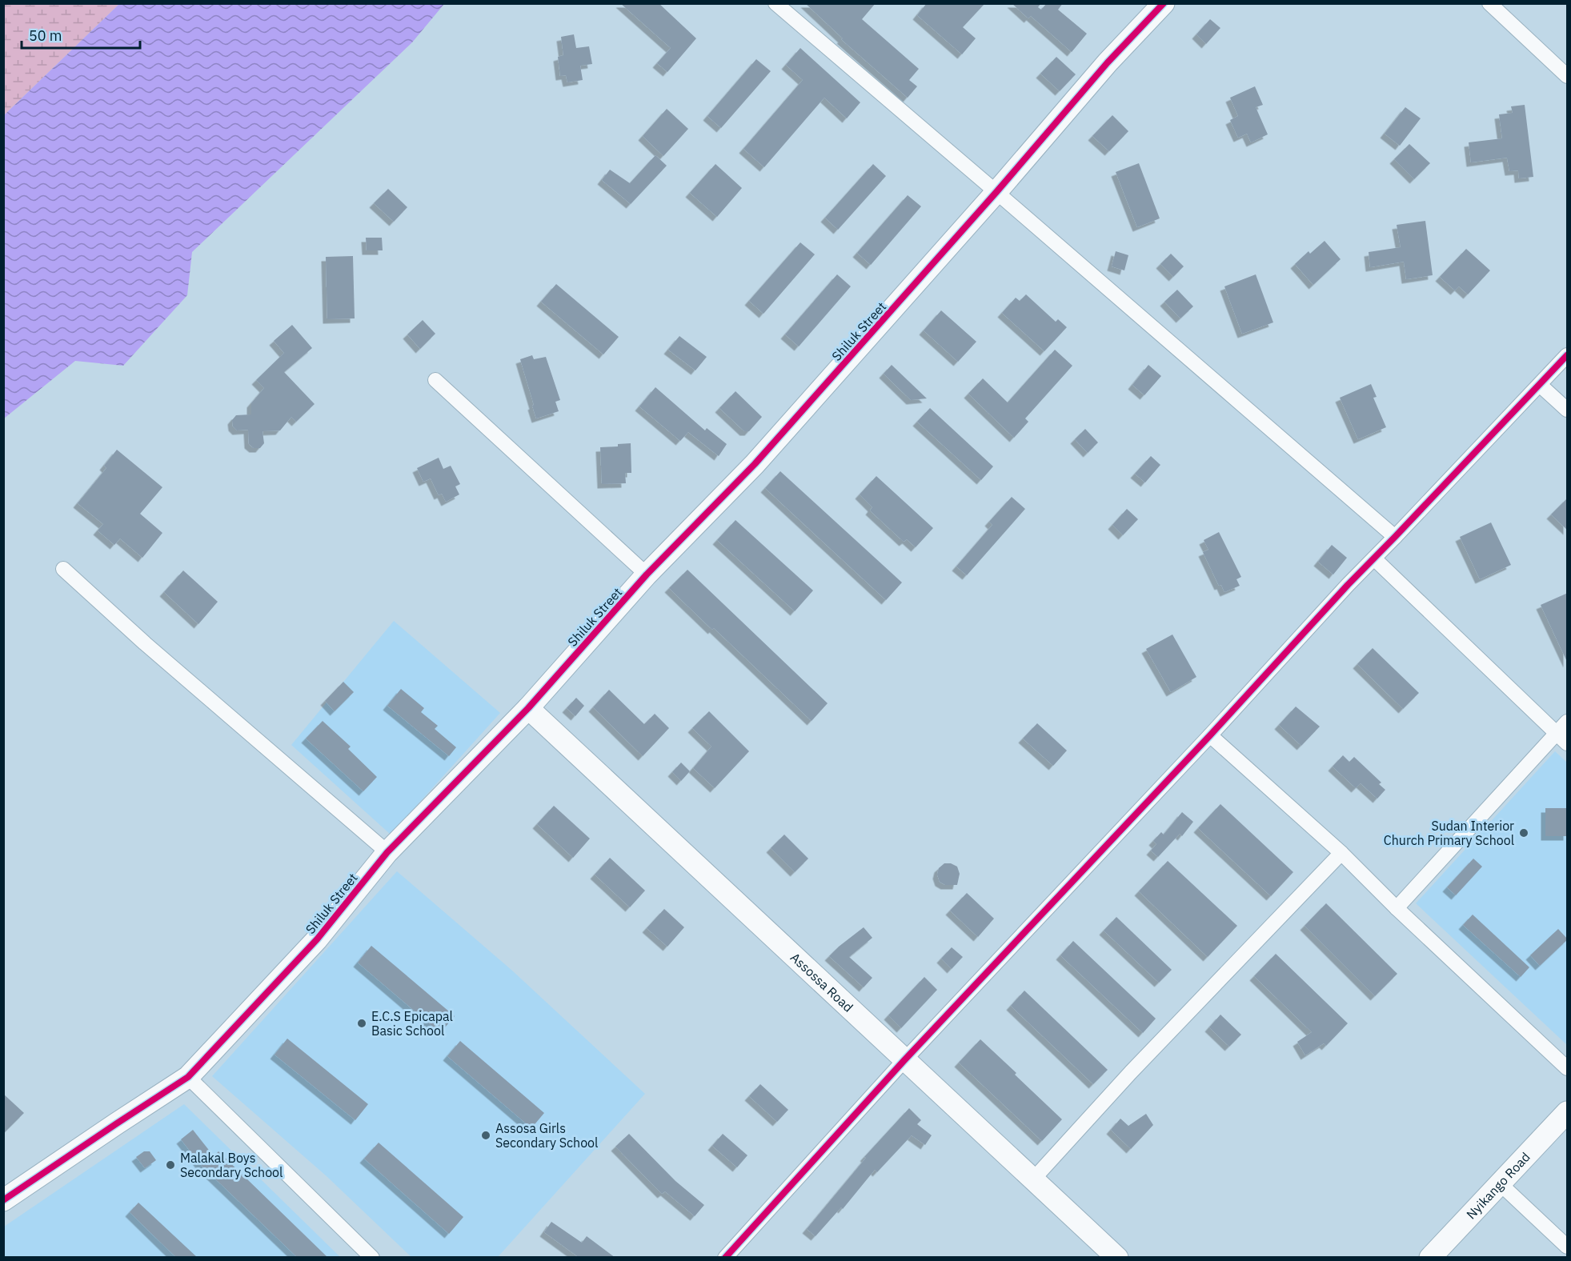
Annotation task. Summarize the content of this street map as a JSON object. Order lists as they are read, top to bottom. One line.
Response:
{"streets":{"street":["Shiluk Street","Assossa Road","Nyikango Road"]},"crossings":[["Shiluk Street","Assossa Road"]],"places":["Sudan Interior Church Primary School","E.C.S Epicapal Basic School","Assosa Girls Secondary School","Malakal Boys Secondary School"],"scale_bar":"50 m"}
